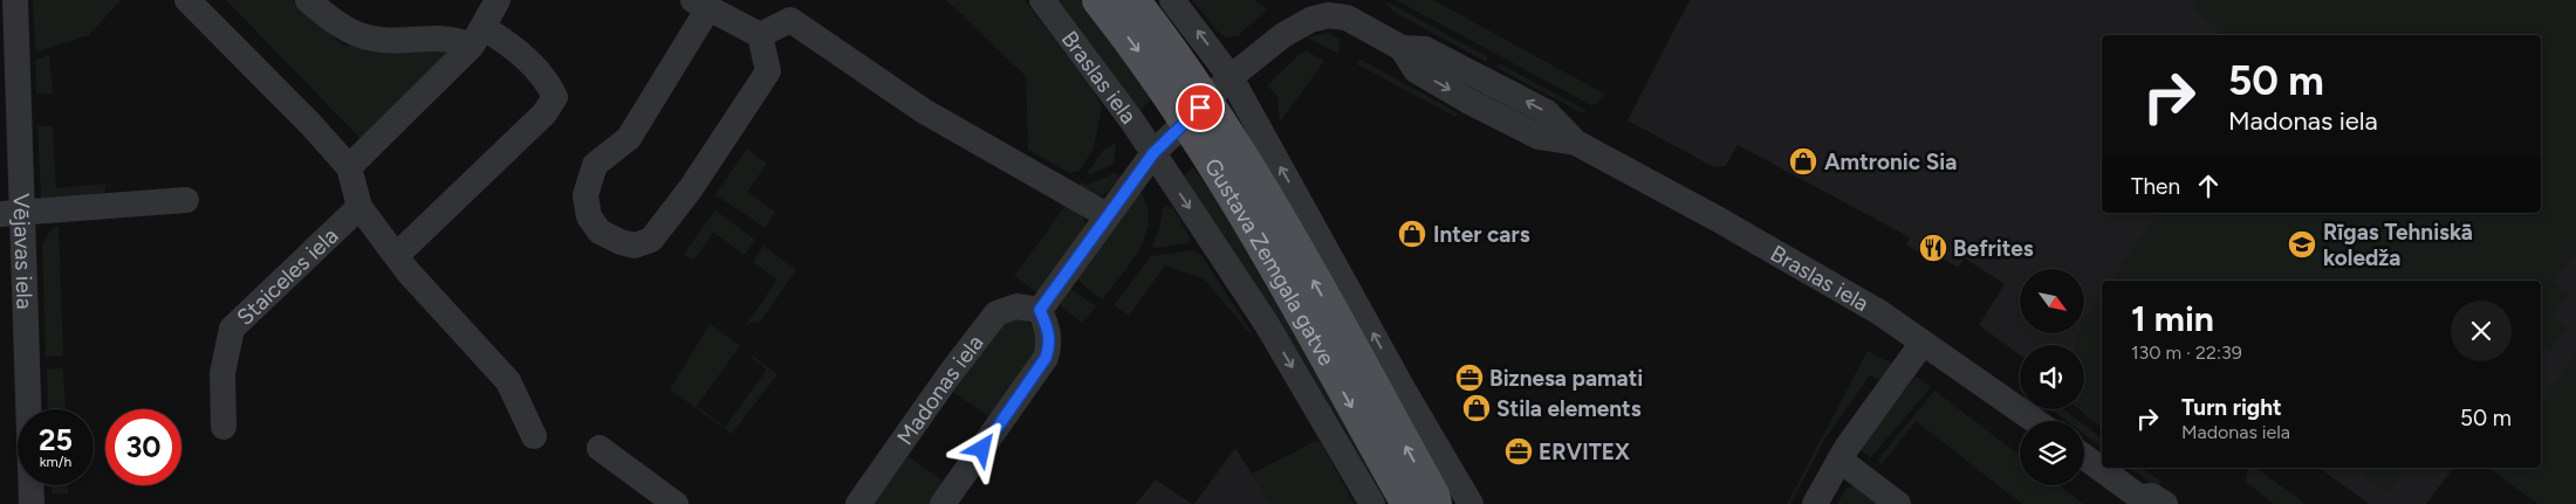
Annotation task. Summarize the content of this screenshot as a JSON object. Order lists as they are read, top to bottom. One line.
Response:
{"streets":{"main road":["Gustava Zemgala gatve"],"street":["Braslas iela","Vējavas iela","Staiceles iela","Madonas iela"]},"crossings":[["Braslas iela","Gustava Zemgala gatve"]],"places":{"shop":["Amtronic Sia","Inter cars","Stila elements"],"school or university":["Rīgas Tehniskā koledža"],"restaurant":["Befrites"],"office":["Biznesa pamati","ERVITEX"]},"north":"bottom right","page":{"turn":["50 m","Madonas iela"],"then":"Then","heading":["1 min","130 m · 22:39"],"list":[{"name":"Turn right","note":"Madonas iela","value":"50 m"}],"speed":"25 km/h","limit":"30"}}
